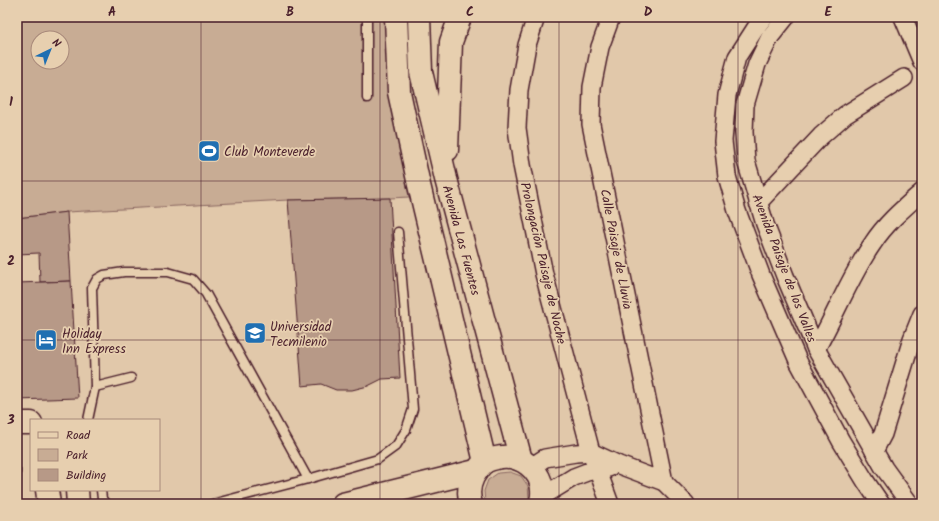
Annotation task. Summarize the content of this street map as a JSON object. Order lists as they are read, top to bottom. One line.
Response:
{"streets":{"street":["Avenida Las Fuentes","Calle Paisaje de Lluvia","Prolongación Paisaje de Noche","Avenida Paisaje de los Valles"]},"places":{"sports":["Club Monteverde"],"school or university":["Universidad Tecmilenio"],"hotel":["Holiday Inn Express"]},"legend":["Road","Park","Building"],"north":"top right","grid":{"columns":["A","B","C","D","E"],"rows":["1","2","3"]}}
